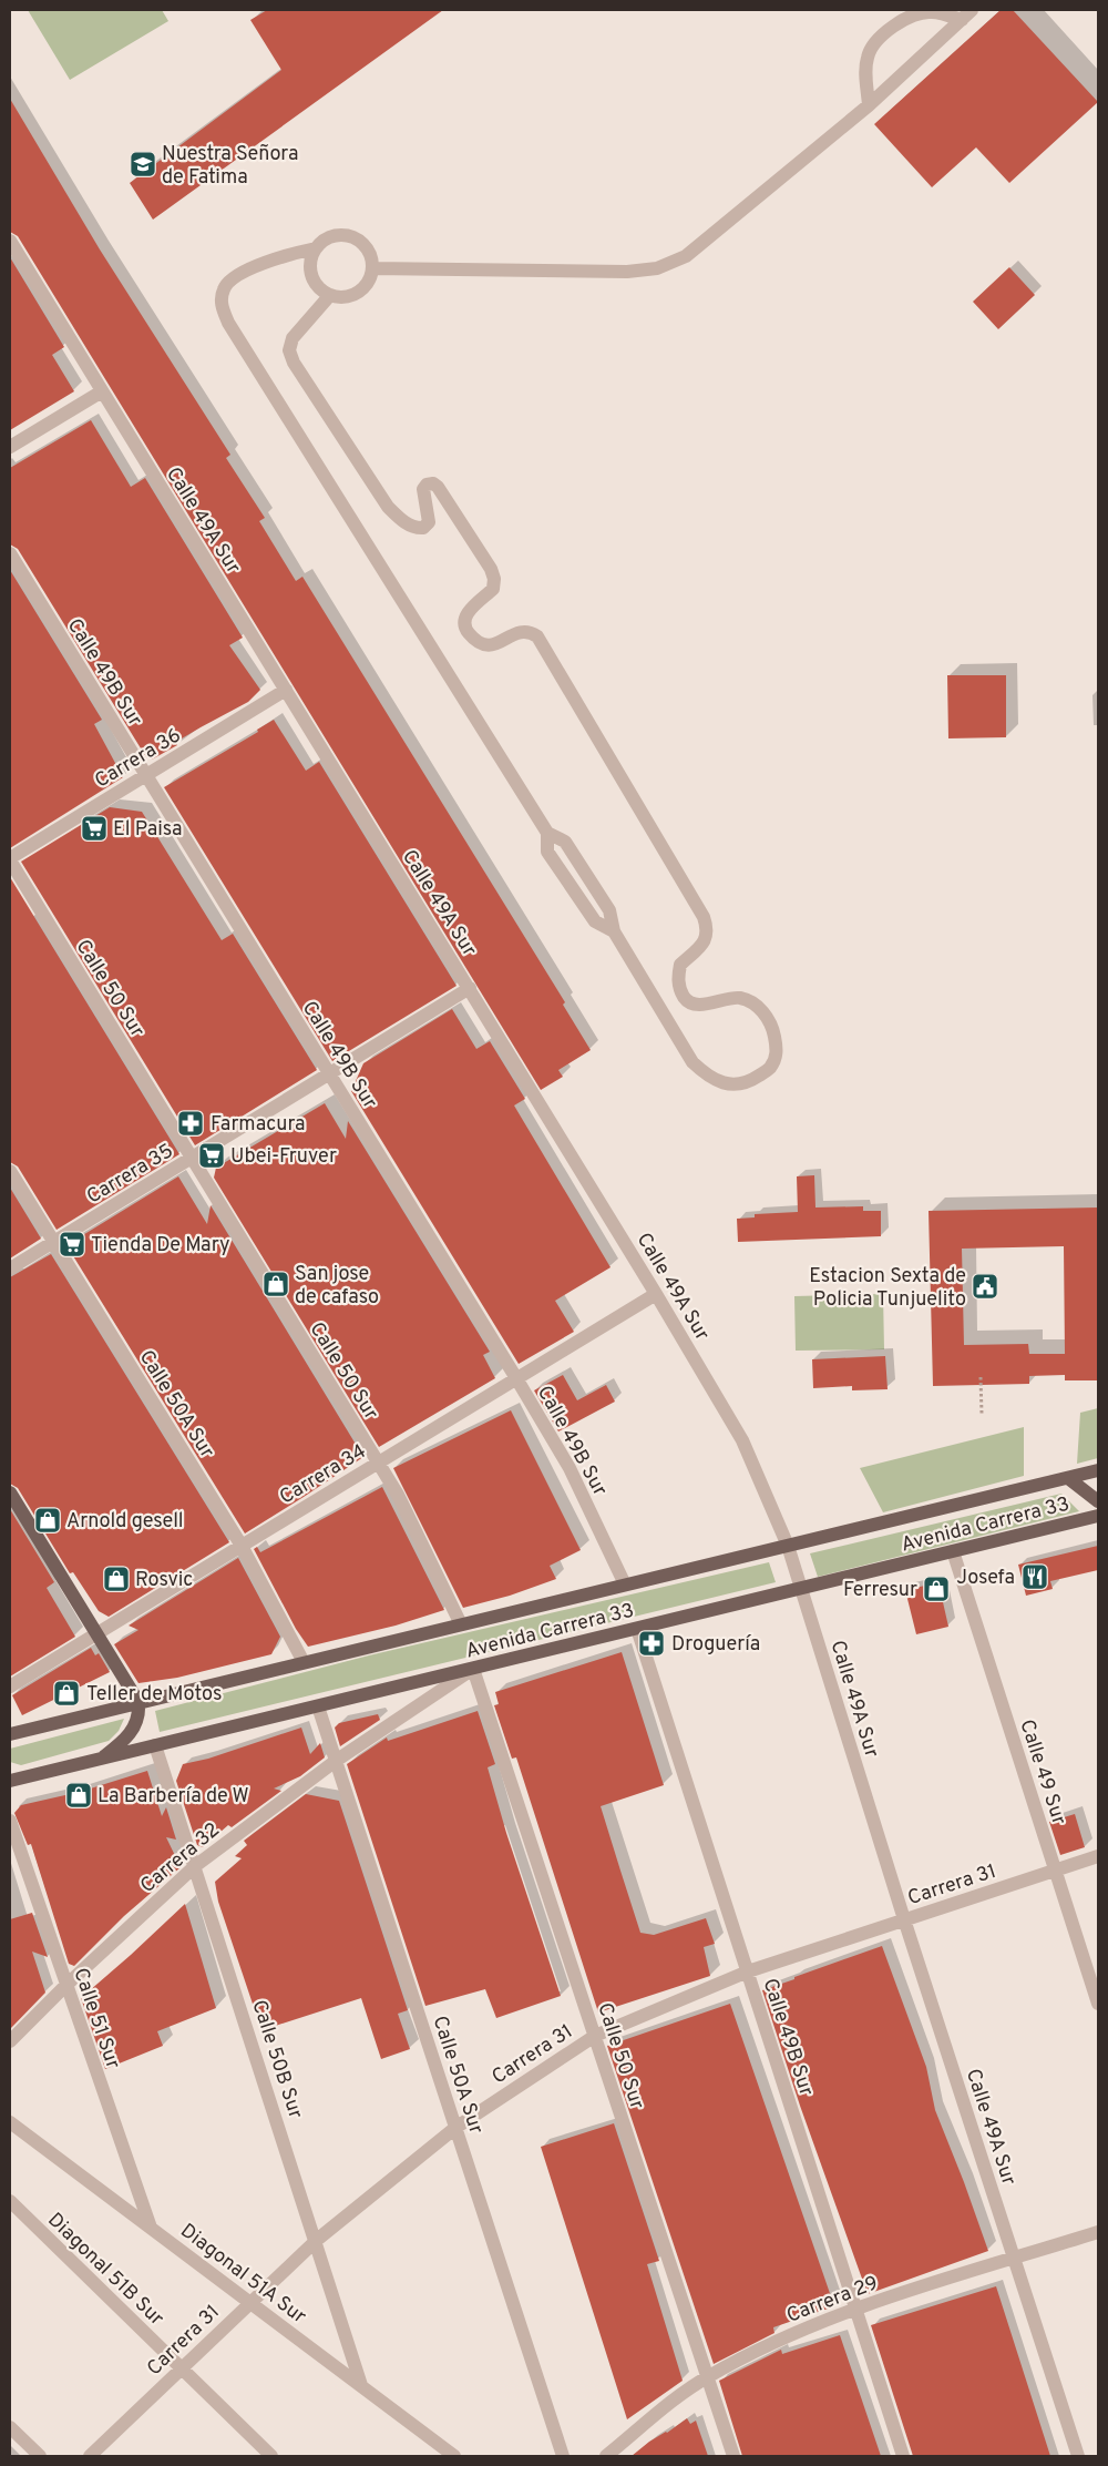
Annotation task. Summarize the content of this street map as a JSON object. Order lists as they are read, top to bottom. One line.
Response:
{"streets":{"main road":["Avenida Carrera 33"],"street":["Calle 49A Sur","Calle 49B Sur","Carrera 36","Calle 50 Sur","Carrera 35","Calle 50A Sur","Carrera 34","Calle 49 Sur","Carrera 32","Carrera 31","Calle 51 Sur","Calle 50B Sur","Diagonal 51B Sur","Diagonal 51A Sur","Carrera 29"]},"crossings":[["Calle 49A Sur","Carrera 36"],["Calle 49A Sur","Carrera 35"],["Calle 49A Sur","Carrera 34"],["Calle 49A Sur","Avenida Carrera 33"],["Calle 49A Sur","Carrera 31"],["Calle 49A Sur","Carrera 29"],["Calle 49B Sur","Carrera 36"],["Calle 49B Sur","Carrera 35"],["Calle 49B Sur","Carrera 34"],["Calle 49B Sur","Avenida Carrera 33"],["Calle 49B Sur","Carrera 31"],["Calle 49B Sur","Carrera 29"],["Carrera 36","Calle 50 Sur"],["Calle 50 Sur","Carrera 35"],["Calle 50 Sur","Carrera 34"],["Calle 50 Sur","Avenida Carrera 33"],["Calle 50 Sur","Carrera 32"],["Calle 50 Sur","Carrera 31"],["Calle 50 Sur","Carrera 29"],["Carrera 35","Calle 50A Sur"],["Calle 50A Sur","Carrera 34"],["Calle 50A Sur","Avenida Carrera 33"],["Calle 50A Sur","Carrera 32"],["Calle 50A Sur","Carrera 31"],["Avenida Carrera 33","Calle 49 Sur"],["Avenida Carrera 33","Carrera 32"],["Avenida Carrera 33","Calle 50B Sur"],["Calle 49 Sur","Carrera 31"],["Carrera 32","Calle 51 Sur"],["Carrera 32","Calle 50B Sur"],["Carrera 31","Calle 50B Sur"],["Carrera 31","Diagonal 51B Sur"],["Carrera 31","Diagonal 51A Sur"],["Calle 51 Sur","Diagonal 51A Sur"],["Calle 50B Sur","Diagonal 51A Sur"]],"places":{"school or university":["Nuestra Señora de Fatima"],"supermarket":["El Paisa","Ubei-Fruver","Tienda De Mary"],"pharmacy":["Farmacura","Droguería"],"shop":["San jose de cafaso","Arnold gesell","Rosvic","Ferresur","Teller de Motos","La Barbería de W"],"public building":["Estacion Sexta de Policia Tunjuelito"],"restaurant":["Josefa"]}}
